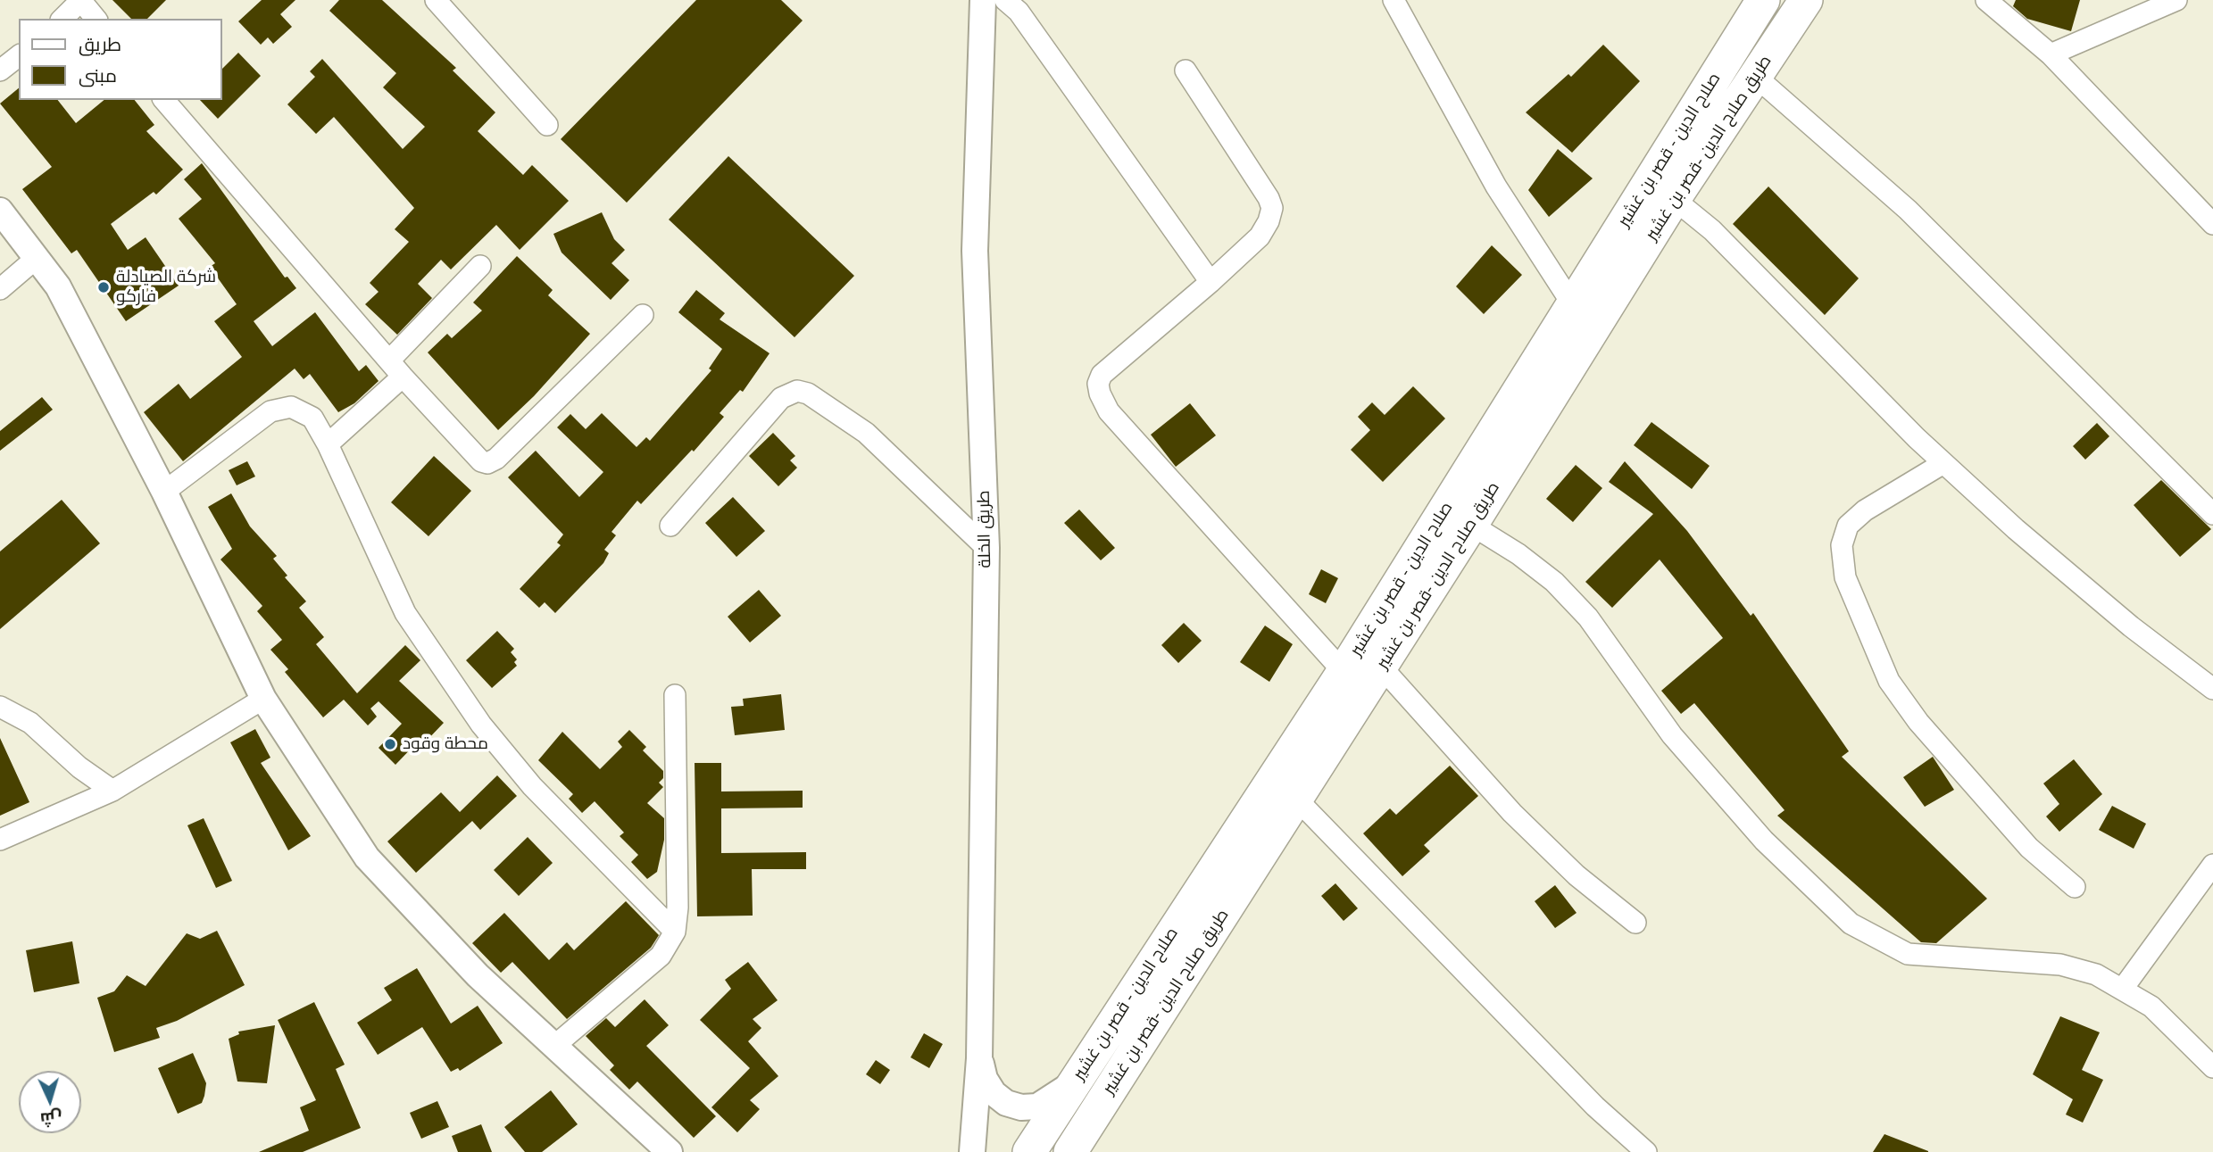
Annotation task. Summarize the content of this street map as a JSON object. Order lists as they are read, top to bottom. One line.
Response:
{"streets":{"highway":["طريق صلاح الدين -قصر بن غشير","صلاح الدين - قصر بن غشير"],"street":["طريق الخلة"]},"crossings":[["صلاح الدين - قصر بن غشير","طريق الخلة"]],"places":["شركة الصيادلة فاركو","محطة وقود"],"legend":["طريق","مبنى"],"north":"bottom"}
